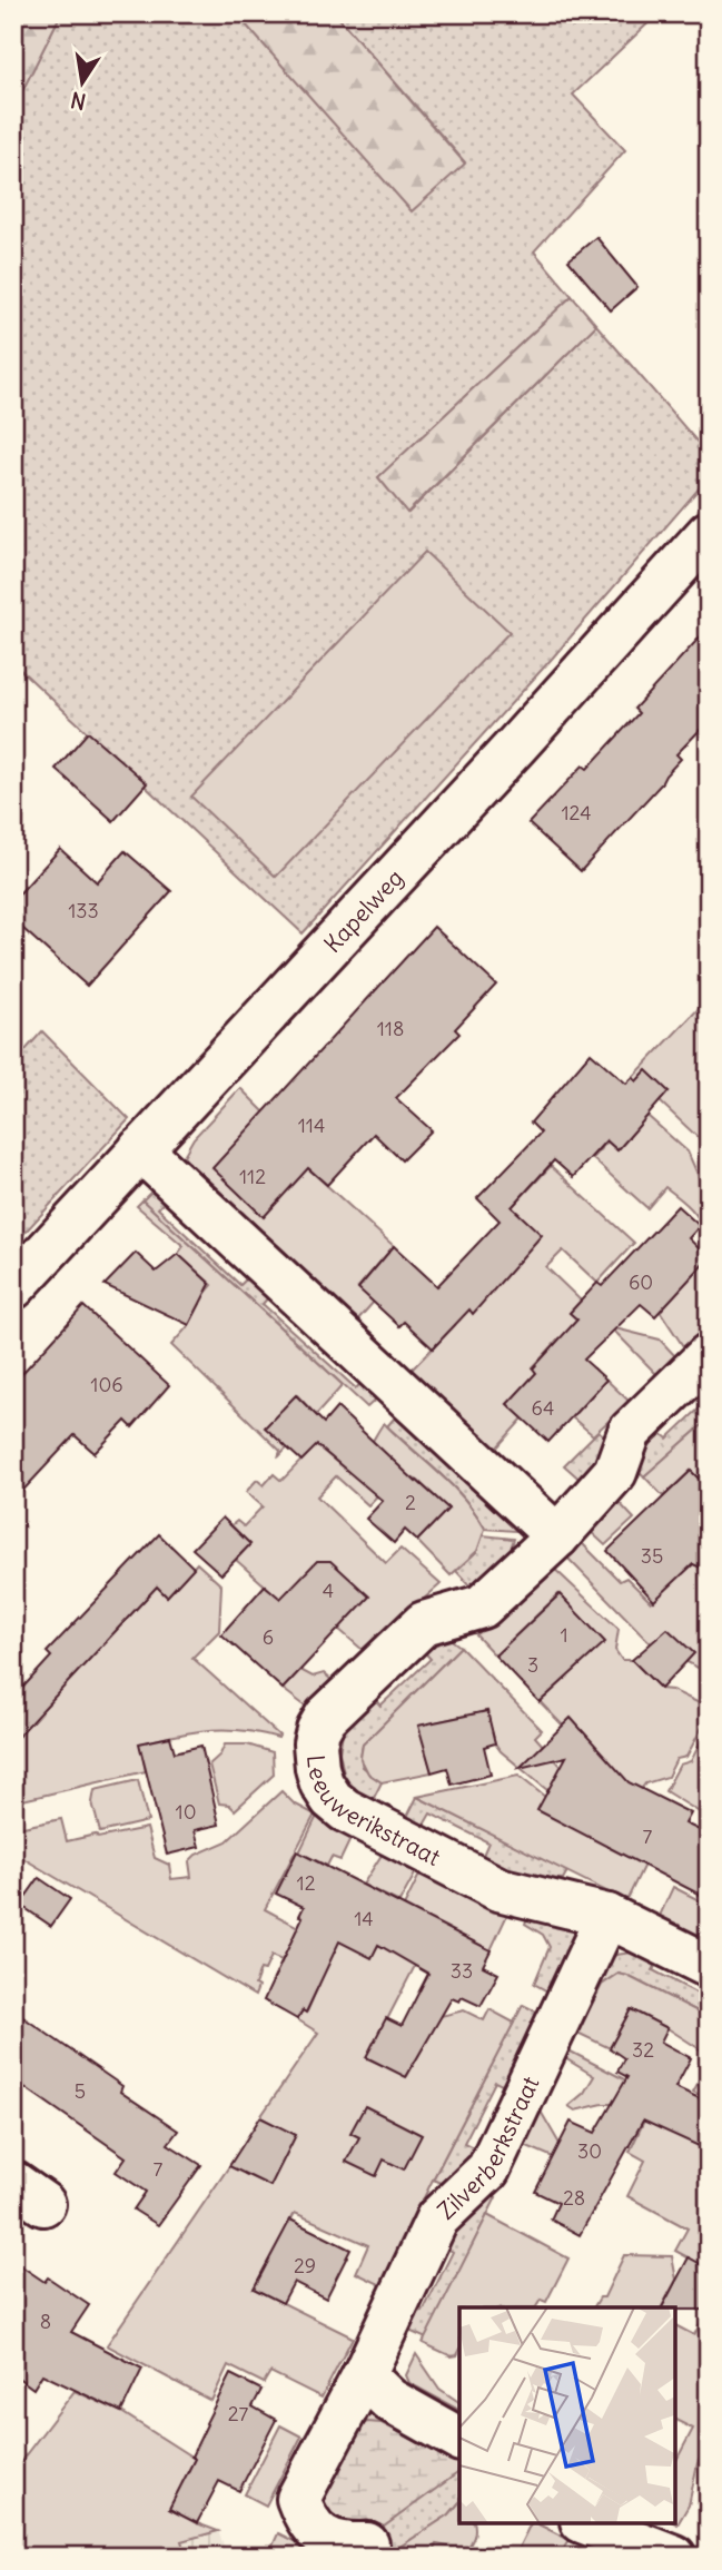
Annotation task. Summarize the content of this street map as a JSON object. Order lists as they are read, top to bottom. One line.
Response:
{"streets":{"street":["Kapelweg","Leeuwerikstraat","Zilverberkstraat"]},"crossings":[["Leeuwerikstraat","Zilverberkstraat"]],"house_numbers":["124","133","118","114","112","60","106","64","2","35","4","1","6","3","10","7","12","14","33","32","5","30","7","28","29","8","27"],"north":"bottom"}
